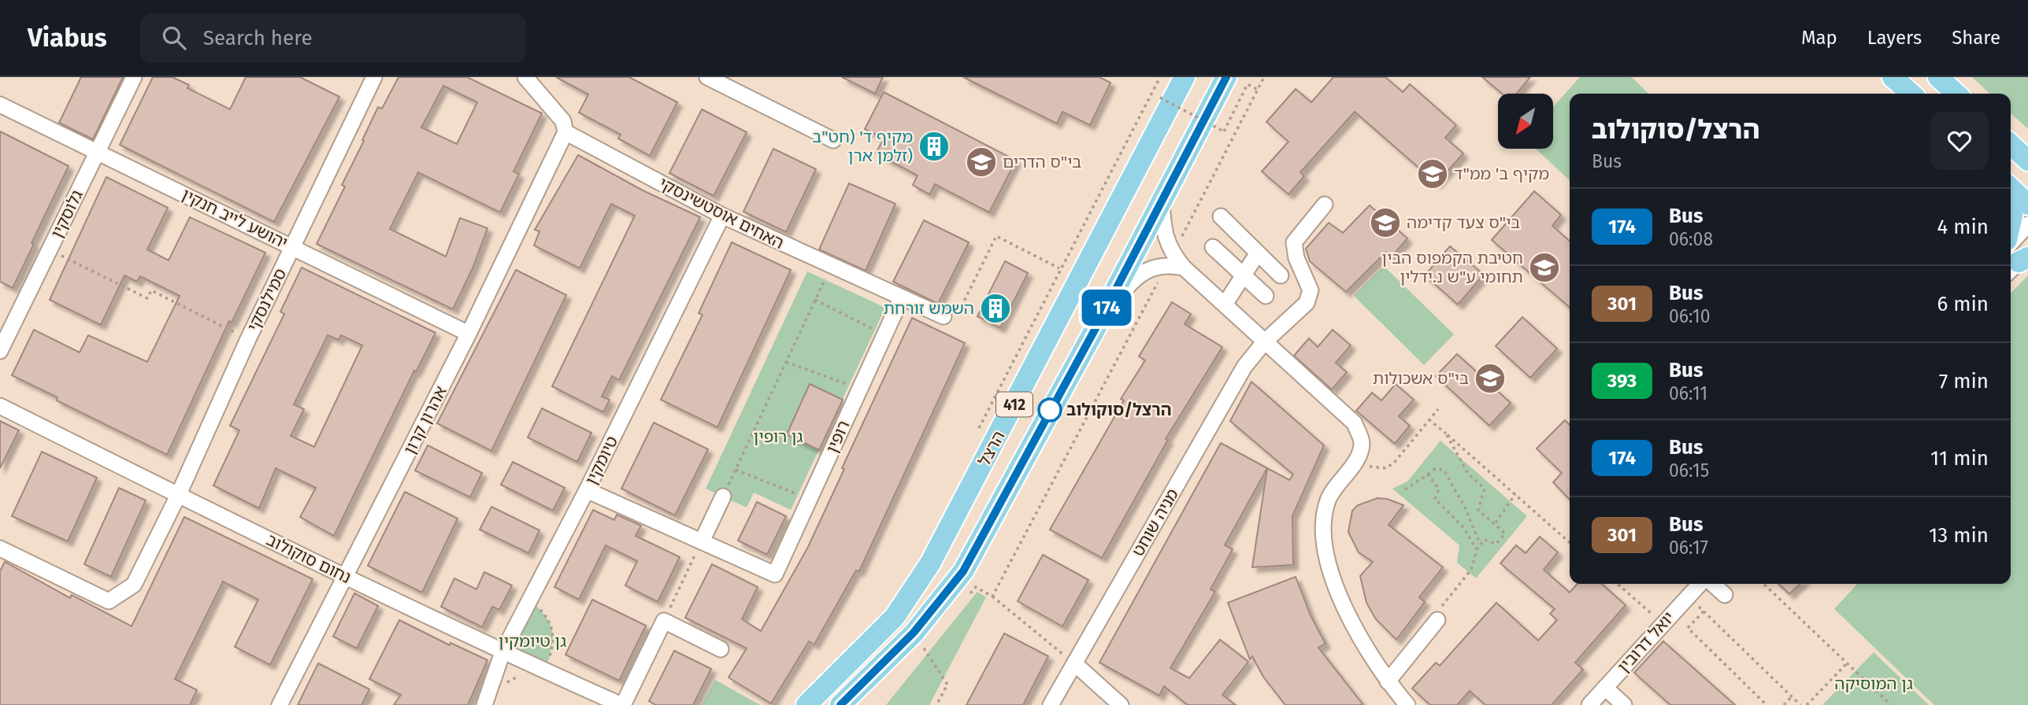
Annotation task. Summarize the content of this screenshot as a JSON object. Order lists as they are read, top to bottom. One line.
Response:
{"streets":{"main road":["412","הרצל"],"street":["האחים אוסטשינסקי","גלוסקין","יהושע לייב חנקין","סמילנסקי","אהרון קרון","רופין","טיומקין","מניה שוחט","נחום סוקולוב","יואל דרובין"]},"crossings":[["האחים אוסטשינסקי","אהרון קרון"],["האחים אוסטשינסקי","רופין"],["האחים אוסטשינסקי","טיומקין"],["גלוסקין","יהושע לייב חנקין"],["יהושע לייב חנקין","סמילנסקי"],["יהושע לייב חנקין","אהרון קרון"],["סמילנסקי","נחום סוקולוב"],["אהרון קרון","נחום סוקולוב"],["טיומקין","נחום סוקולוב"]],"parks":["גן רופין","גן טיומקין","גן המוסיקה"],"places":{"building":["מקיף ד' (חט\"ב זלמן ארן)","השמש זורחת"],"school or university":["בי\"ס הדרים","מקיף ב' ממ\"ד","בי\"ס צעד קדימה","חטיבת הקמפוס הבין תחומי ע\"ש נ.ידלין","בי\"ס אשכולות"],"other":["הרצל/סוקולוב"]},"lines":["bus line 174"],"north":"bottom left","page":{"header":"Viabus","search":"Search here","nav":["Map","Layers","Share"],"on_map":"174","heading":["הרצל/סוקולוב","Bus"],"list":[{"mark":"174","name":"Bus","note":"06:08","value":"4 min"},{"mark":"301","name":"Bus","note":"06:10","value":"6 min"},{"mark":"393","name":"Bus","note":"06:11","value":"7 min"},{"mark":"174","name":"Bus","note":"06:15","value":"11 min"},{"mark":"301","name":"Bus","note":"06:17","value":"13 min"}]}}
